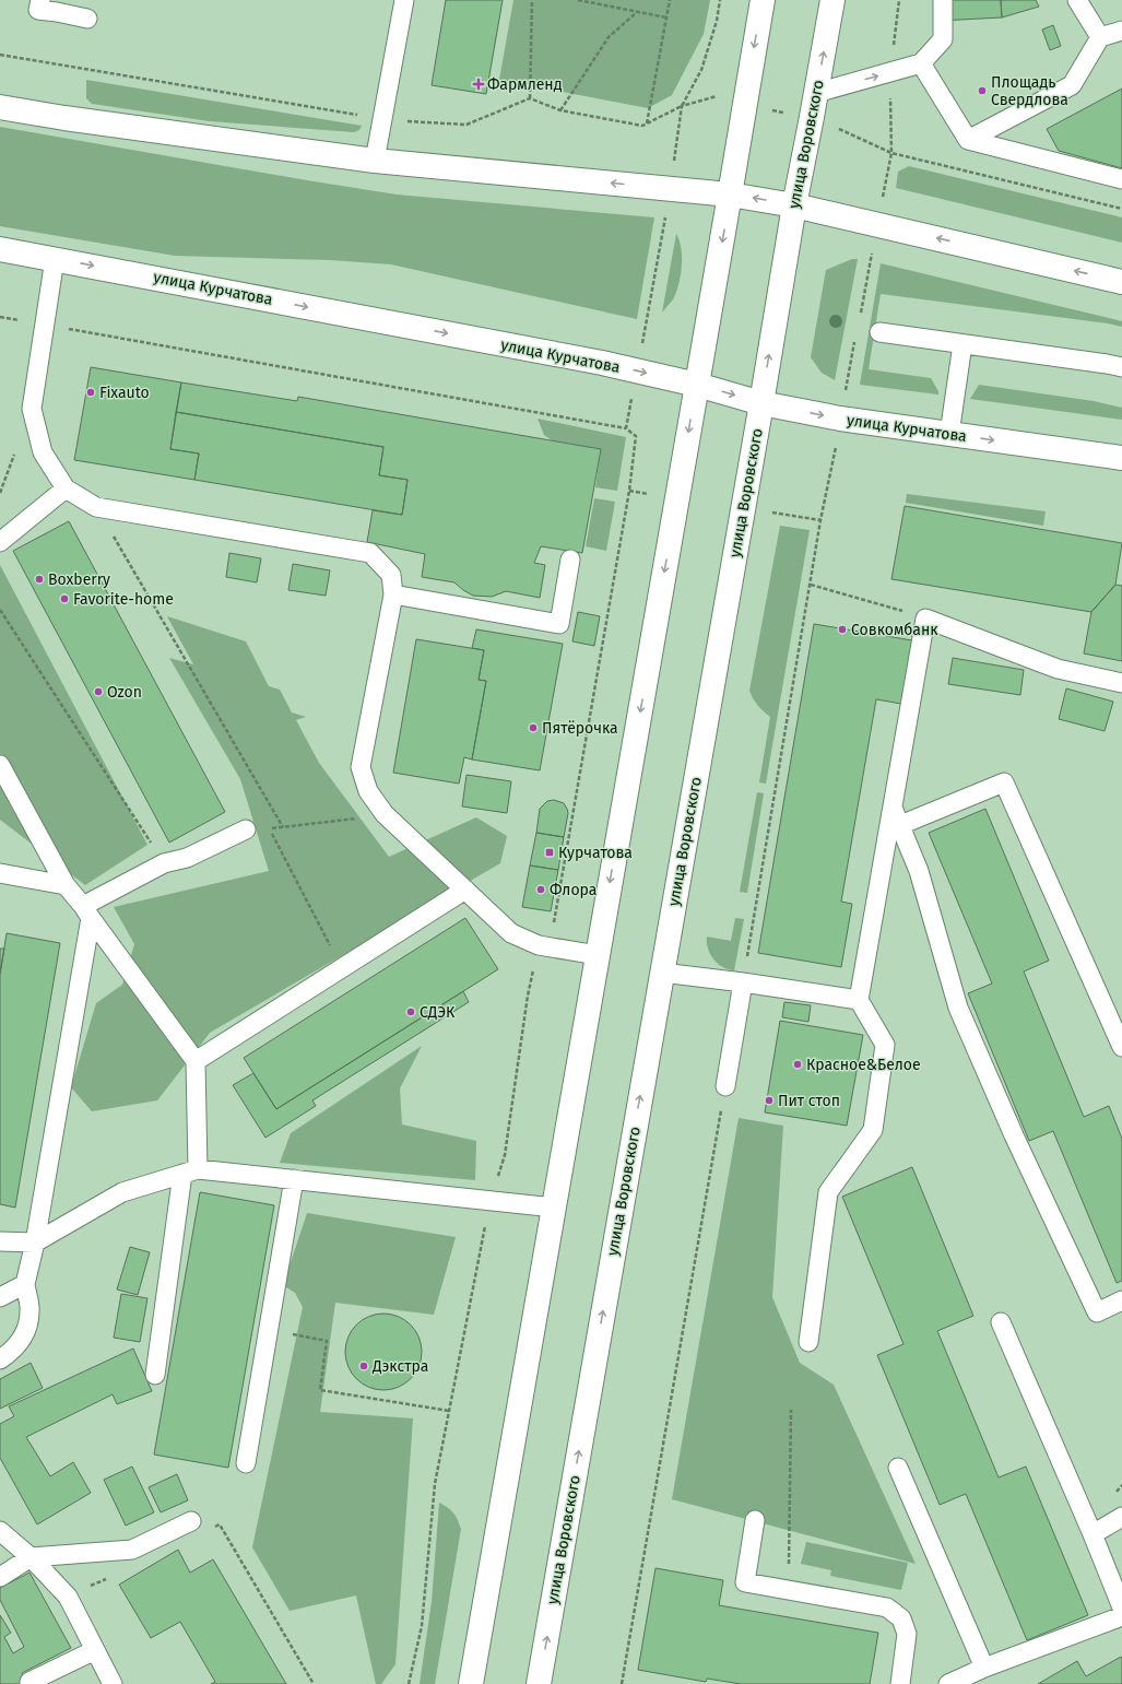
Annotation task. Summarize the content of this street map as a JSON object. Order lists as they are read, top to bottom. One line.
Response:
{"streets":{"main road":["улица Воровского","улица Курчатова"]},"crossings":[["улица Воровского","улица Курчатова"]],"places":{"health":["Фармленд"],"other":["Площадь Свердлова","Fixauto","Boxberry","Favorite-home","Совкомбанк","Ozon","Пятёрочка","Флора","СДЭК","Красное&Белое","Пит стоп","Дэкстра"],"transit":["Курчатова"]}}
